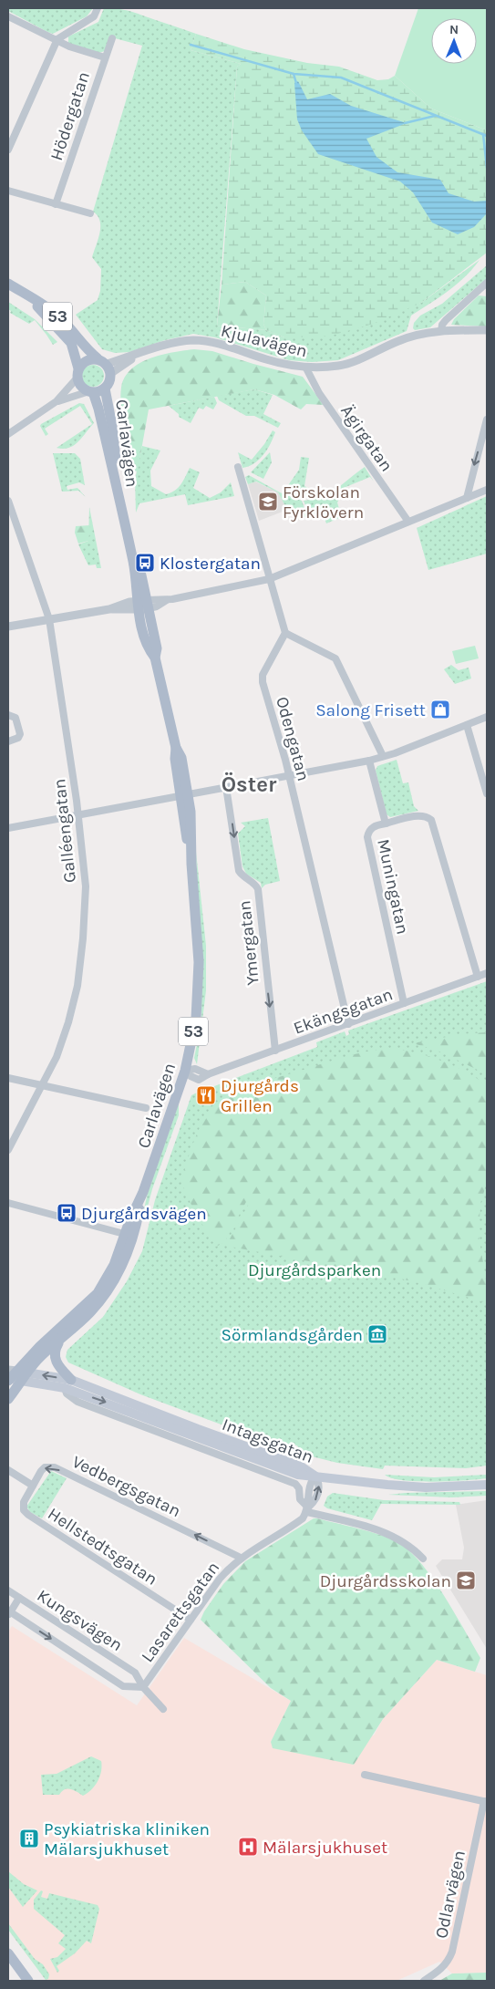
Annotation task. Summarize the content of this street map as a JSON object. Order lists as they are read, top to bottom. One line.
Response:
{"streets":{"main road":["53","Carlavägen","Intagsgatan"],"street":["Hödergatan","Kjulavägen","Ägirgatan","Odengatan","Galléengatan","Muningatan","Ymergatan","Ekängsgatan","Vedbergsgatan","Hellstedtsgatan","Lasarettsgatan","Kungsvägen","Odlarvägen"]},"crossings":[["53","Kjulavägen"],["53","Carlavägen"],["Kjulavägen","Ägirgatan"],["Kjulavägen","Carlavägen"],["Carlavägen","Ekängsgatan"],["Carlavägen","Intagsgatan"],["Odengatan","Ekängsgatan"],["Muningatan","Ekängsgatan"],["Ymergatan","Ekängsgatan"],["Intagsgatan","Lasarettsgatan"],["Vedbergsgatan","Hellstedtsgatan"],["Vedbergsgatan","Lasarettsgatan"],["Hellstedtsgatan","Lasarettsgatan"],["Lasarettsgatan","Kungsvägen"]],"one_way":["Ymergatan","Vedbergsgatan"],"districts":["Öster"],"parks":["Djurgårdsparken"],"places":{"school or university":["Förskolan Fyrklövern","Djurgårdsskolan"],"bus stop":["Klostergatan","Djurgårdsvägen"],"shop":["Salong Frisett"],"restaurant":["Djurgårds Grillen"],"museum":["Sörmlandsgården"],"building":["Psykiatriska kliniken Mälarsjukhuset"],"hospital":["Mälarsjukhuset"]},"north":"top"}
